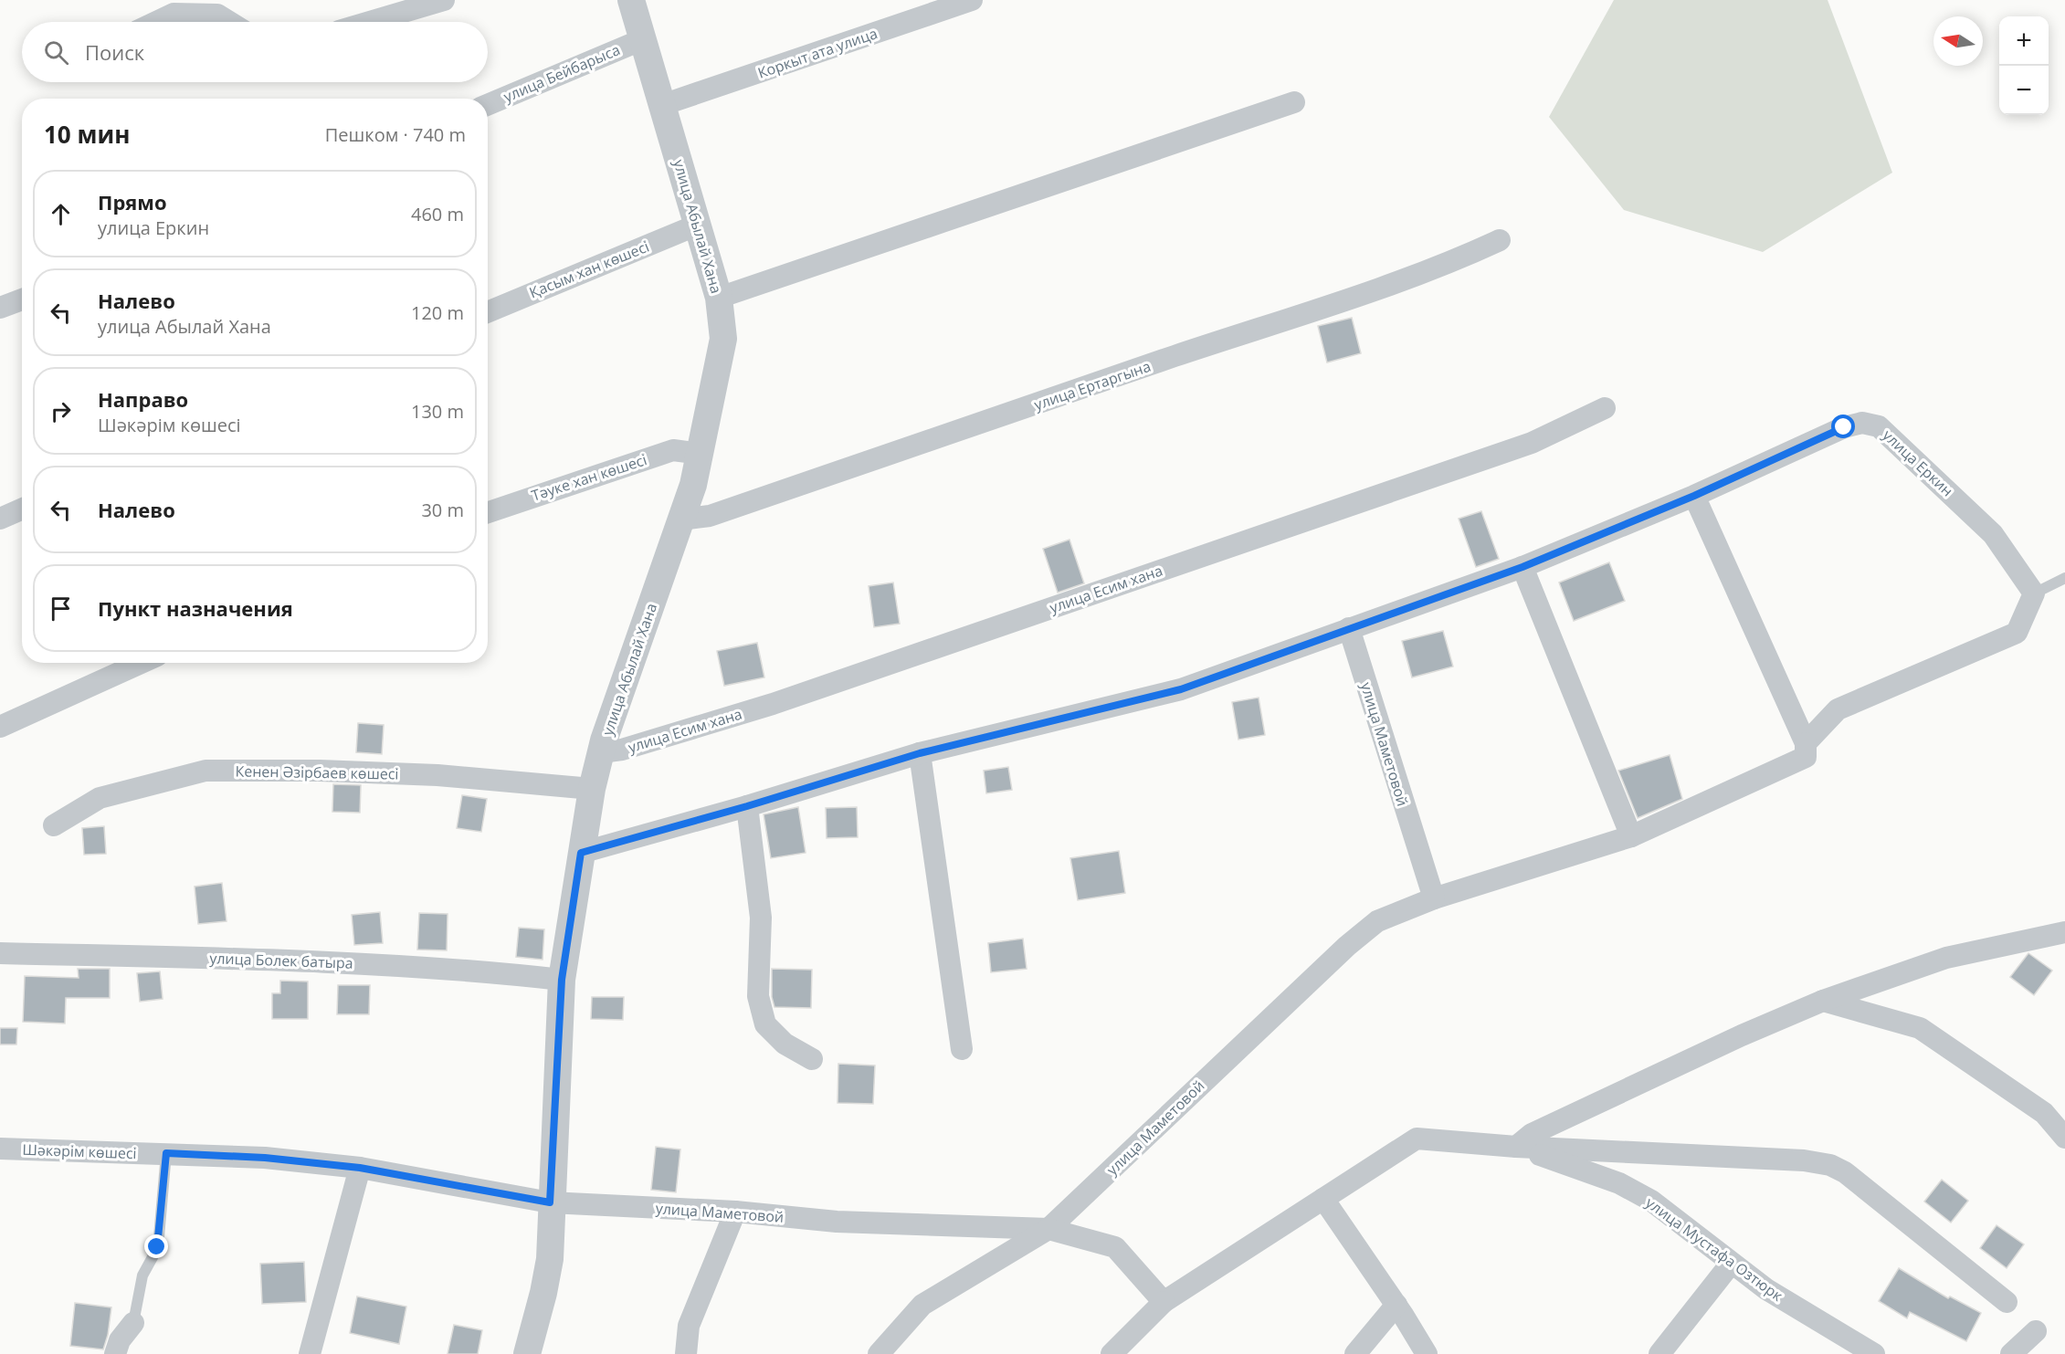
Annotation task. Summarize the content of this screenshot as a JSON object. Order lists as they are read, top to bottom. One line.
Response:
{"streets":{"street":["Коркыт ата улица","улица Бейбарыса","улица Абылай Хана","Қасым хан көшесі","улица Ертаргына","улица Еркин","Тәуке хан көшесі","улица Есим хана","улица Маметовой","Кенен Әзірбаев көшесі","улица Болек батыра","Шәкәрім көшесі","улица Мустафа Озтюрк"]},"crossings":[["Коркыт ата улица","улица Абылай Хана"],["улица Бейбарыса","улица Абылай Хана"],["улица Абылай Хана","Қасым хан көшесі"],["улица Абылай Хана","улица Ертаргына"],["улица Абылай Хана","улица Еркин"],["улица Абылай Хана","Тәуке хан көшесі"],["улица Абылай Хана","улица Есим хана"],["улица Абылай Хана","улица Маметовой"],["улица Абылай Хана","Кенен Әзірбаев көшесі"],["улица Абылай Хана","улица Болек батыра"],["улица Абылай Хана","Шәкәрім көшесі"],["улица Еркин","улица Маметовой"],["улица Маметовой","Шәкәрім көшесі"]],"north":"left","page":{"map_buttons":["+","−"],"search":"Поиск","heading":["10 мин","Пешком · 740 m"],"list":[["Прямо","улица Еркин","460 m"],["Налево","улица Абылай Хана","120 m"],["Направо","Шәкәрім көшесі","130 m"],["Налево","30 m"],"Пункт назначения"]}}
